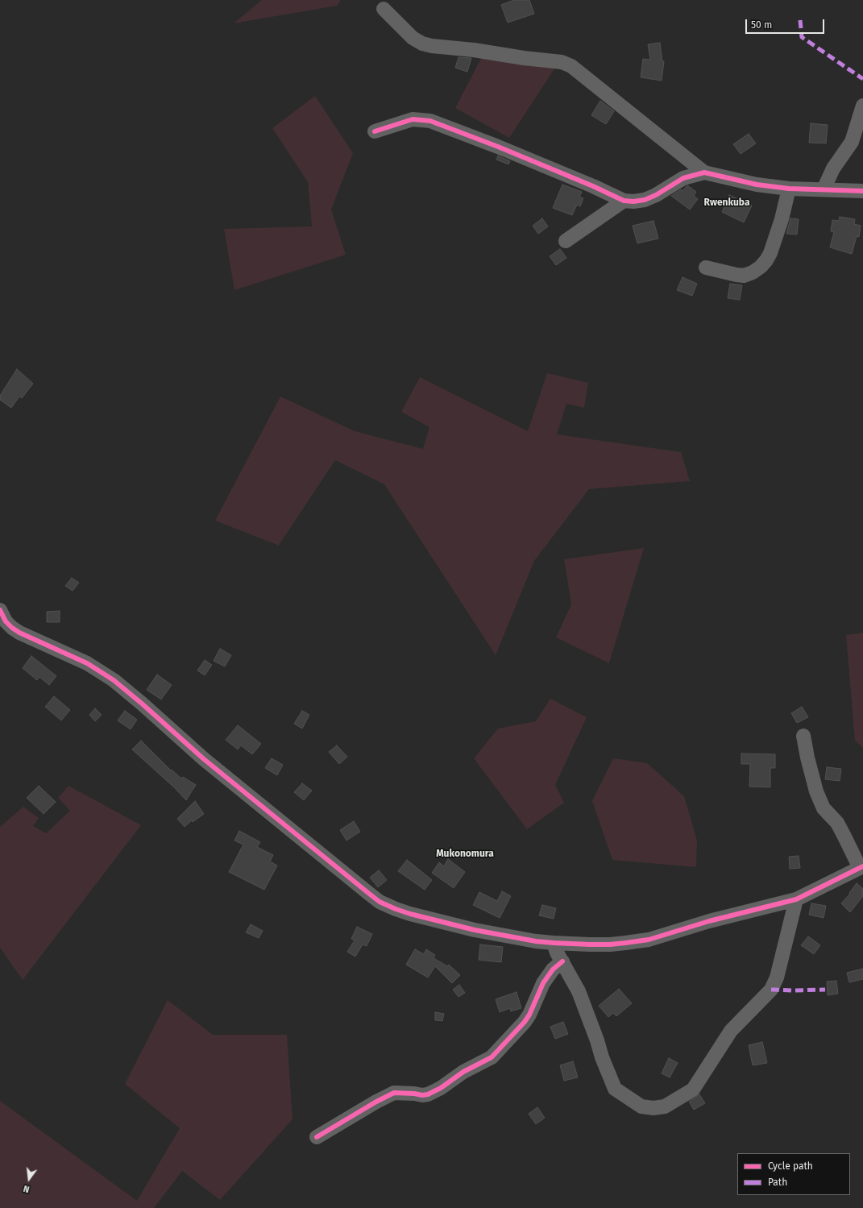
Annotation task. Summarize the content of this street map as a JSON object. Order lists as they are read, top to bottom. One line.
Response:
{"districts":["Rwenkuba","Mukonomura"],"legend":["Cycle path","Path"],"scale_bar":"50 m","north":"bottom"}
